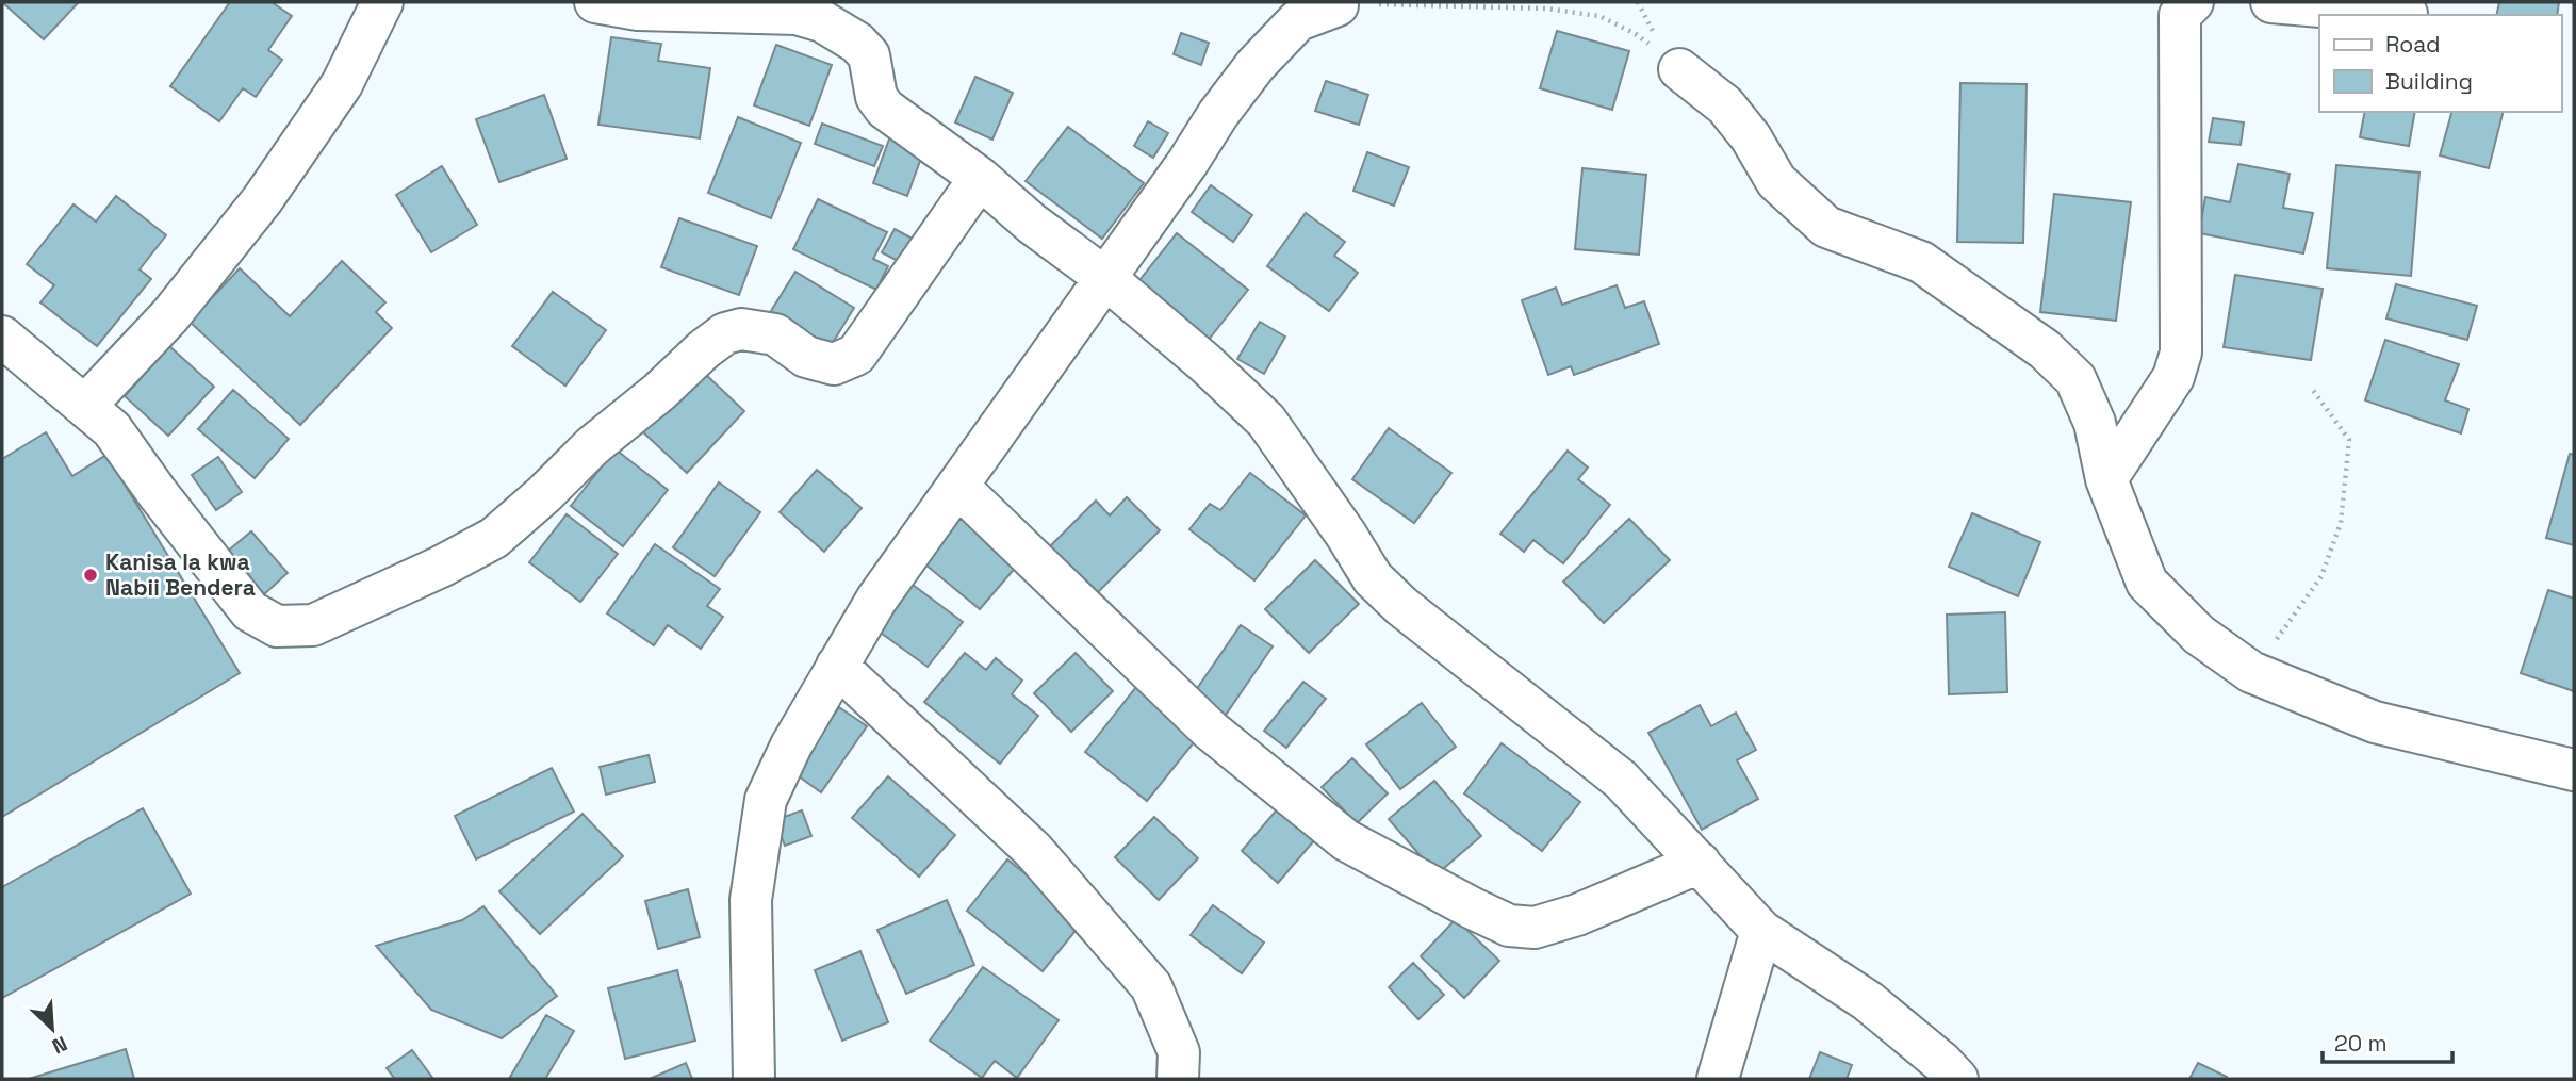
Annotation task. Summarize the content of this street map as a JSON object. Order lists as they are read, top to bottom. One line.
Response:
{"places":["Kanisa la kwa Nabii Bendera"],"legend":["Road","Building"],"scale_bar":"20 m","north":"bottom right"}
